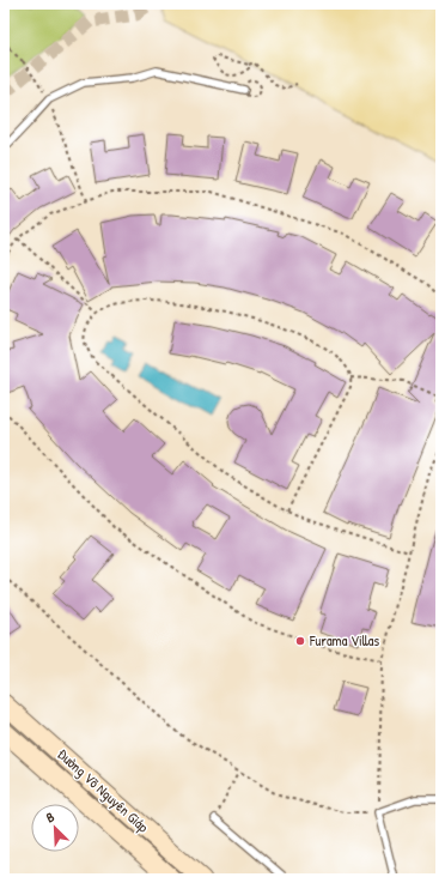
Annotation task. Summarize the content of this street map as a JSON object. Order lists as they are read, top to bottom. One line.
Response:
{"streets":{"main road":["Đường Võ Nguyên Giáp"]},"places":["Furama Villas"],"north":"top left"}
